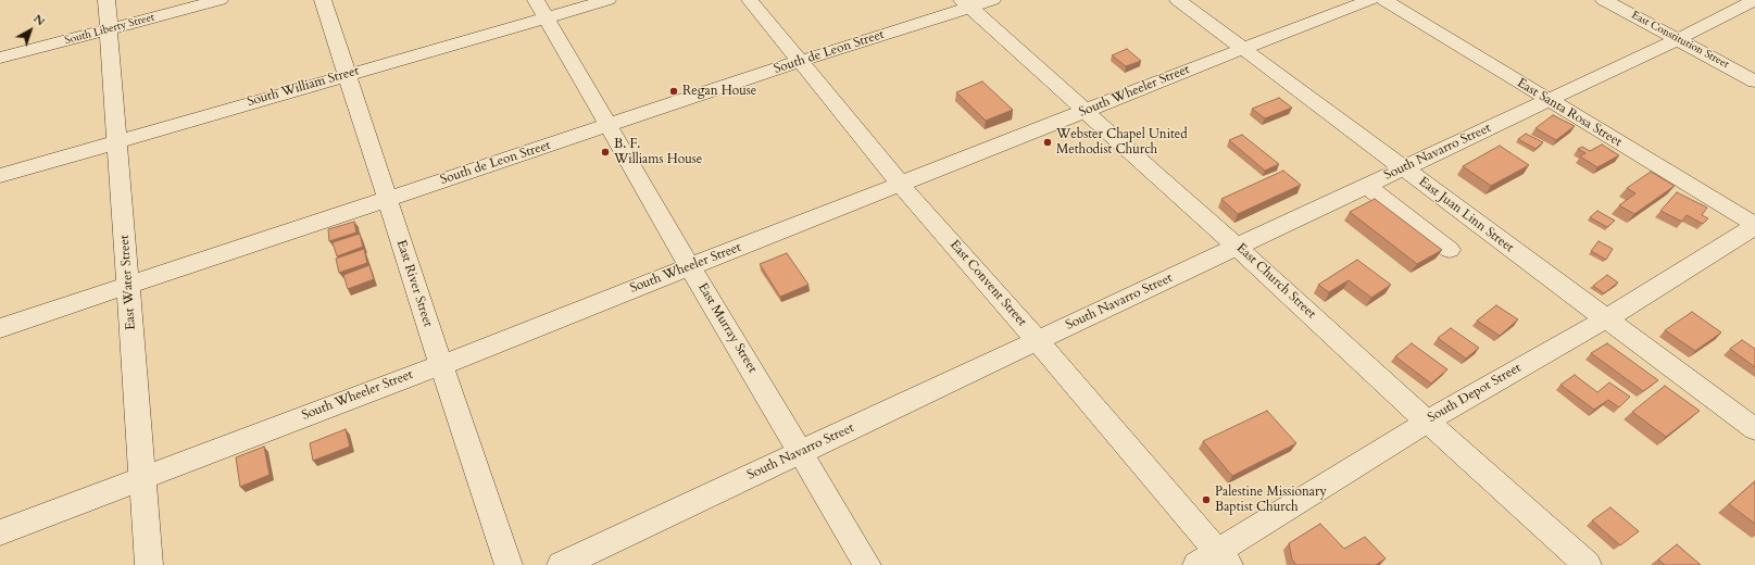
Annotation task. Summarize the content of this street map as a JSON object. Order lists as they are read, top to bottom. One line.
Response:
{"streets":{"street":["South Liberty Street","East Constitution Street","South de Leon Street","South William Street","South Wheeler Street","East Santa Rosa Street","South Navarro Street","East Juan Linn Street","East Church Street","East Water Street","East River Street","East Convent Street","East Murray Street","South Depot Street"]},"crossings":[["South Liberty Street","East Water Street"],["East Constitution Street","South Navarro Street"],["South de Leon Street","East Church Street"],["South de Leon Street","East Water Street"],["South de Leon Street","East River Street"],["South de Leon Street","East Convent Street"],["South de Leon Street","East Murray Street"],["South William Street","East Water Street"],["South William Street","East River Street"],["South William Street","East Murray Street"],["South Wheeler Street","East Juan Linn Street"],["South Wheeler Street","East Church Street"],["South Wheeler Street","East Water Street"],["South Wheeler Street","East River Street"],["South Wheeler Street","East Convent Street"],["South Wheeler Street","East Murray Street"],["East Santa Rosa Street","South Navarro Street"],["East Santa Rosa Street","South Depot Street"],["South Navarro Street","East Juan Linn Street"],["South Navarro Street","East Church Street"],["South Navarro Street","East Convent Street"],["South Navarro Street","East Murray Street"],["East Juan Linn Street","South Depot Street"],["East Church Street","South Depot Street"],["East Convent Street","South Depot Street"]],"places":["Regan House","Webster Chapel United Methodist Church","B. F. Williams House","Palestine Missionary Baptist Church"],"north":"top right"}
